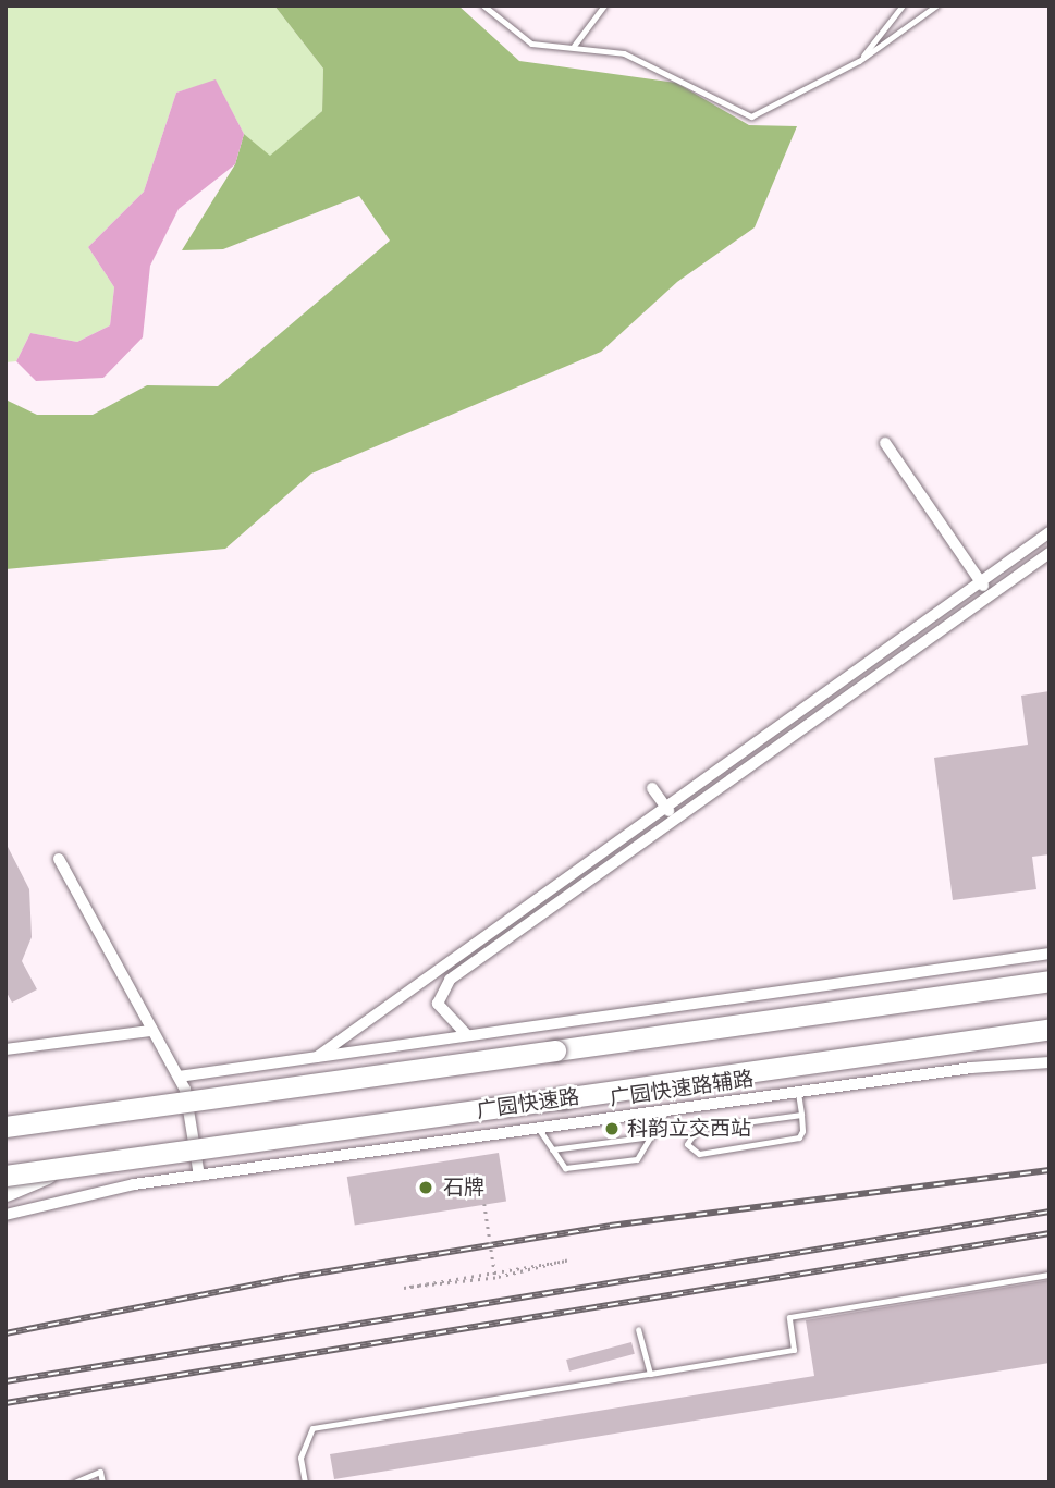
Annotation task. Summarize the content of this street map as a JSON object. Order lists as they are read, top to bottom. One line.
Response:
{"streets":{"highway":["广园快速路"],"street":["广园快速路辅路"]},"places":["科韵立交西站","石牌"]}
